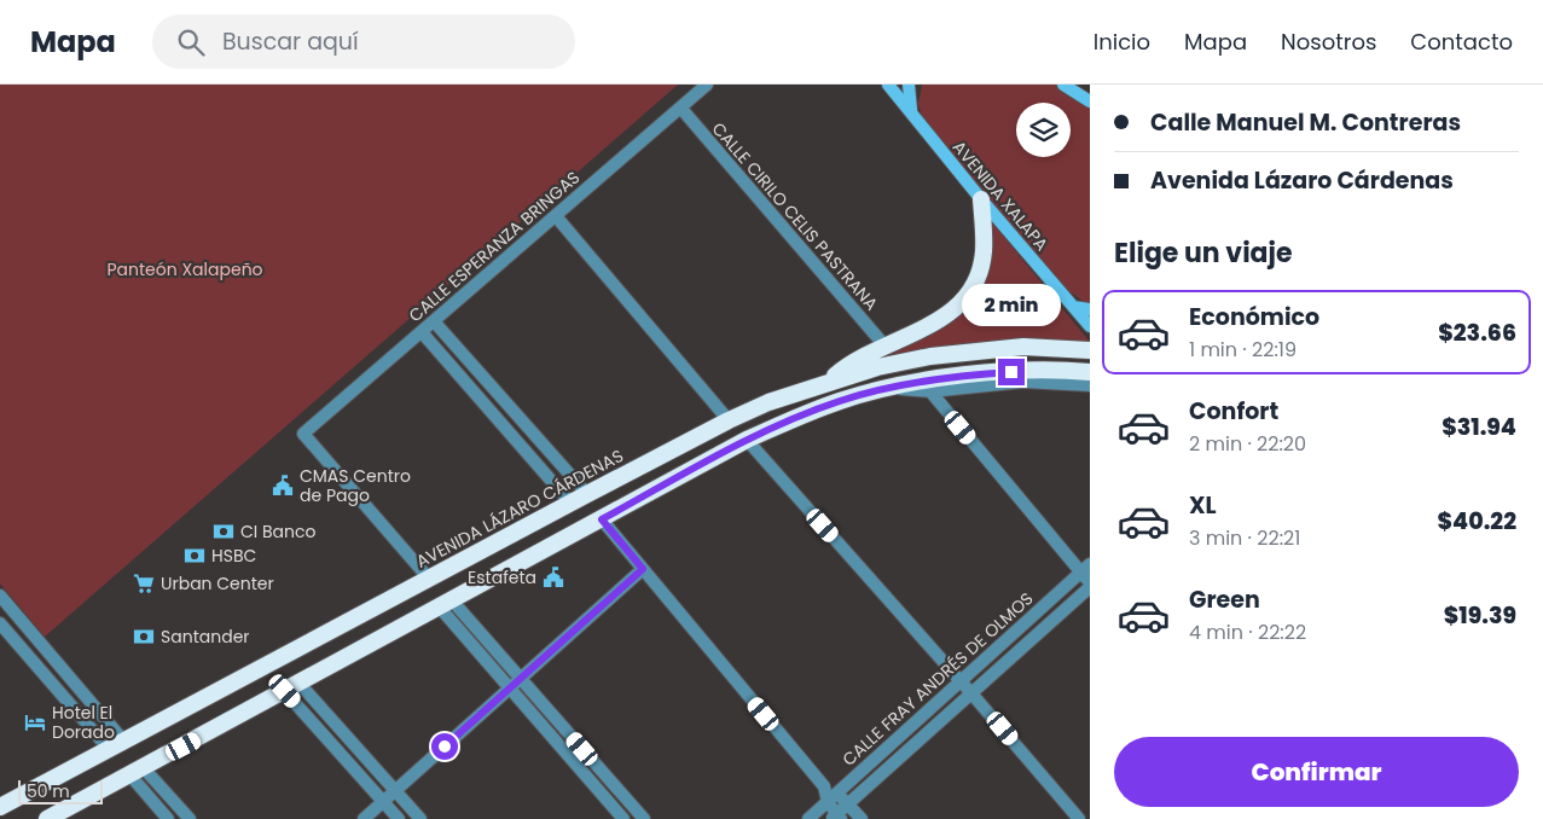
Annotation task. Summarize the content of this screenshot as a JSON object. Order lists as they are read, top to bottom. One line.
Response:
{"streets":{"highway":["AVENIDA LÁZARO CÁRDENAS"],"main road":["AVENIDA XALAPA"],"street":["CALLE CIRILO CELIS PASTRANA","CALLE ESPERANZA BRINGAS","CALLE FRAY ANDRÉS DE OLMOS"]},"crossings":[["CALLE CIRILO CELIS PASTRANA","CALLE ESPERANZA BRINGAS"],["CALLE ESPERANZA BRINGAS","AVENIDA LÁZARO CÁRDENAS"]],"parks":["Panteón Xalapeño"],"places":{"public building":["CMAS Centro de Pago","Estafeta"],"bank":["CI Banco","HSBC","Santander"],"supermarket":["Urban Center"],"hotel":["Hotel El Dorado"]},"scale_bar":"50 m","page":{"header":"Mapa","search":"Buscar aquí","nav":["Inicio","Mapa","Nosotros","Contacto"],"banner":["Calle Manuel M. Contreras","Avenida Lázaro Cárdenas"],"heading":"Elige un viaje","bubble":"2 min","list":[{"name":"Económico","note":"1 min · 22:19","value":"$23.66"},{"name":"Confort","note":"2 min · 22:20","value":"$31.94"},{"name":"XL","note":"3 min · 22:21","value":"$40.22"},{"name":"Green","note":"4 min · 22:22","value":"$19.39"}],"buttons":"Confirmar","scale":"50 m"}}
